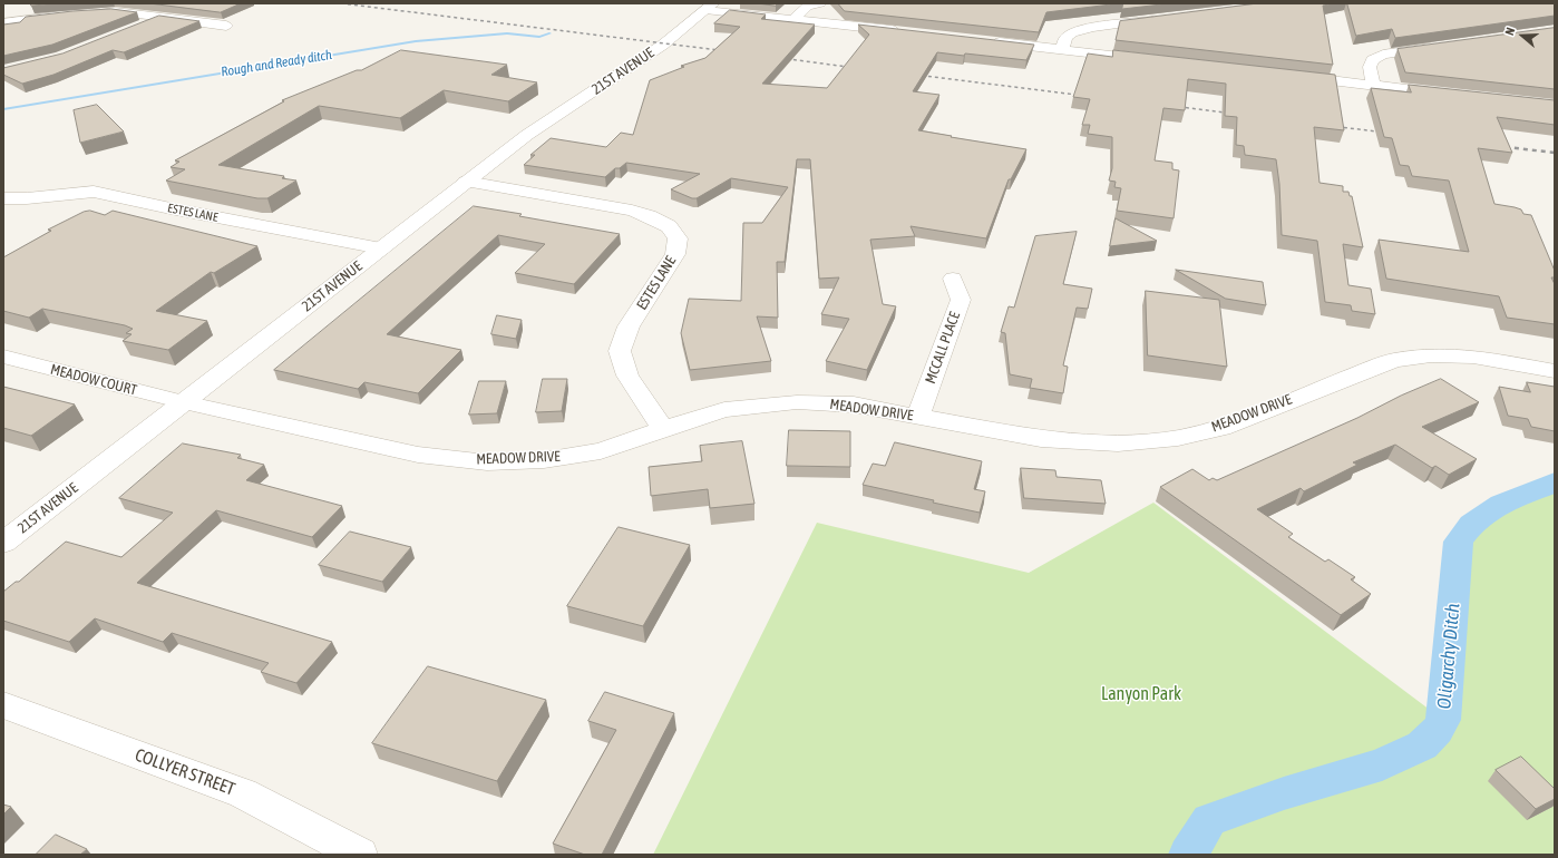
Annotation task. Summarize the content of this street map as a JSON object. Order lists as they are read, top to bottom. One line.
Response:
{"streets":{"street":["21ST AVENUE","ESTES LANE","MCCALL PLACE","MEADOW COURT","MEADOW DRIVE","COLLYER STREET"]},"crossings":[["21ST AVENUE","ESTES LANE"],["21ST AVENUE","MEADOW COURT"],["21ST AVENUE","MEADOW DRIVE"],["ESTES LANE","MEADOW DRIVE"],["MCCALL PLACE","MEADOW DRIVE"],["MEADOW COURT","MEADOW DRIVE"]],"water":["Rough and Ready ditch","Oligarchy Ditch"],"parks":["Lanyon Park"],"north":"left"}
